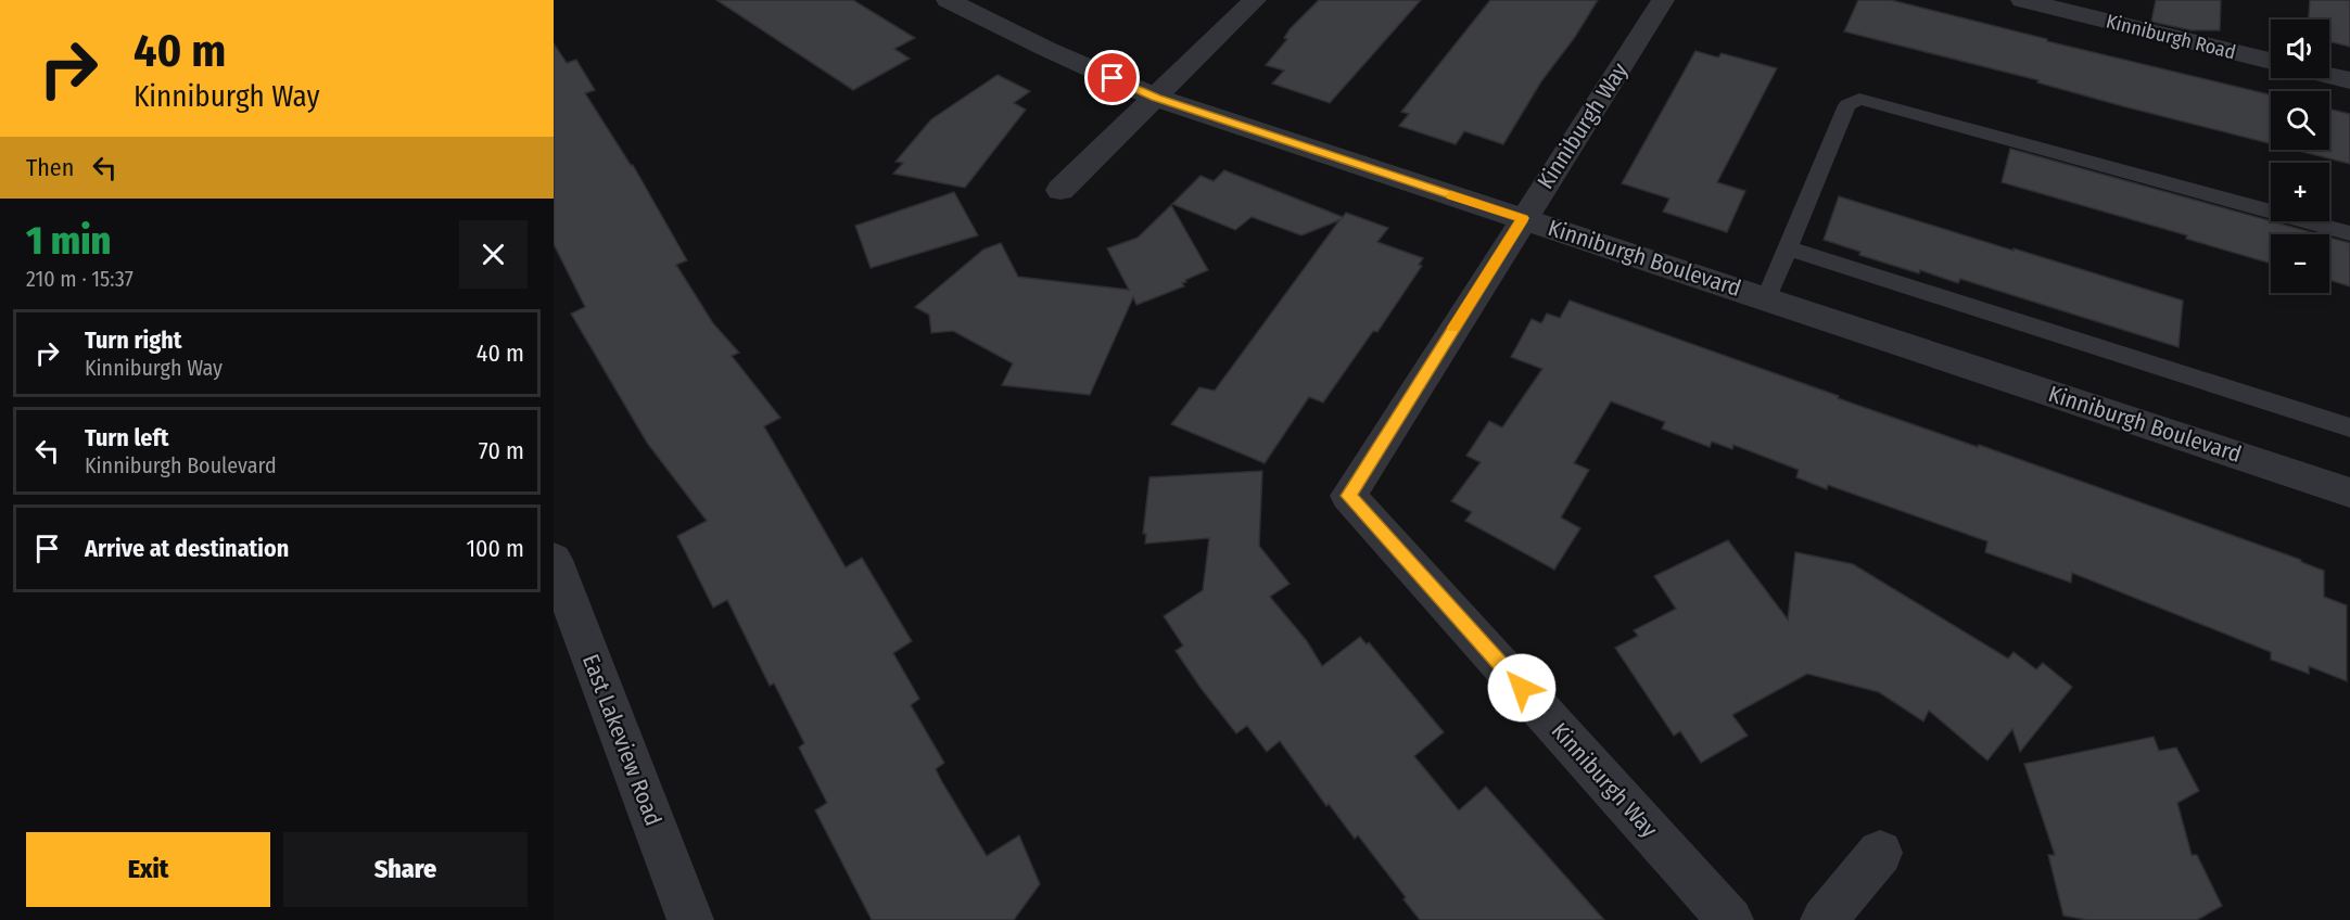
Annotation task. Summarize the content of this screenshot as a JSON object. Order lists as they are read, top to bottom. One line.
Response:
{"streets":{"street":["Kinniburgh Road","Kinniburgh Way","Kinniburgh Boulevard","East Lakeview Road"]},"crossings":[["Kinniburgh Way","Kinniburgh Boulevard"]],"page":{"turn":["40 m","Kinniburgh Way"],"map_buttons":["+","−"],"then":"Then","heading":["1 min","210 m · 15:37"],"list":[{"name":"Turn right","note":"Kinniburgh Way","value":"40 m"},{"name":"Turn left","note":"Kinniburgh Boulevard","value":"70 m"},{"name":"Arrive at destination","value":"100 m"}],"buttons":["Exit","Share"]}}
